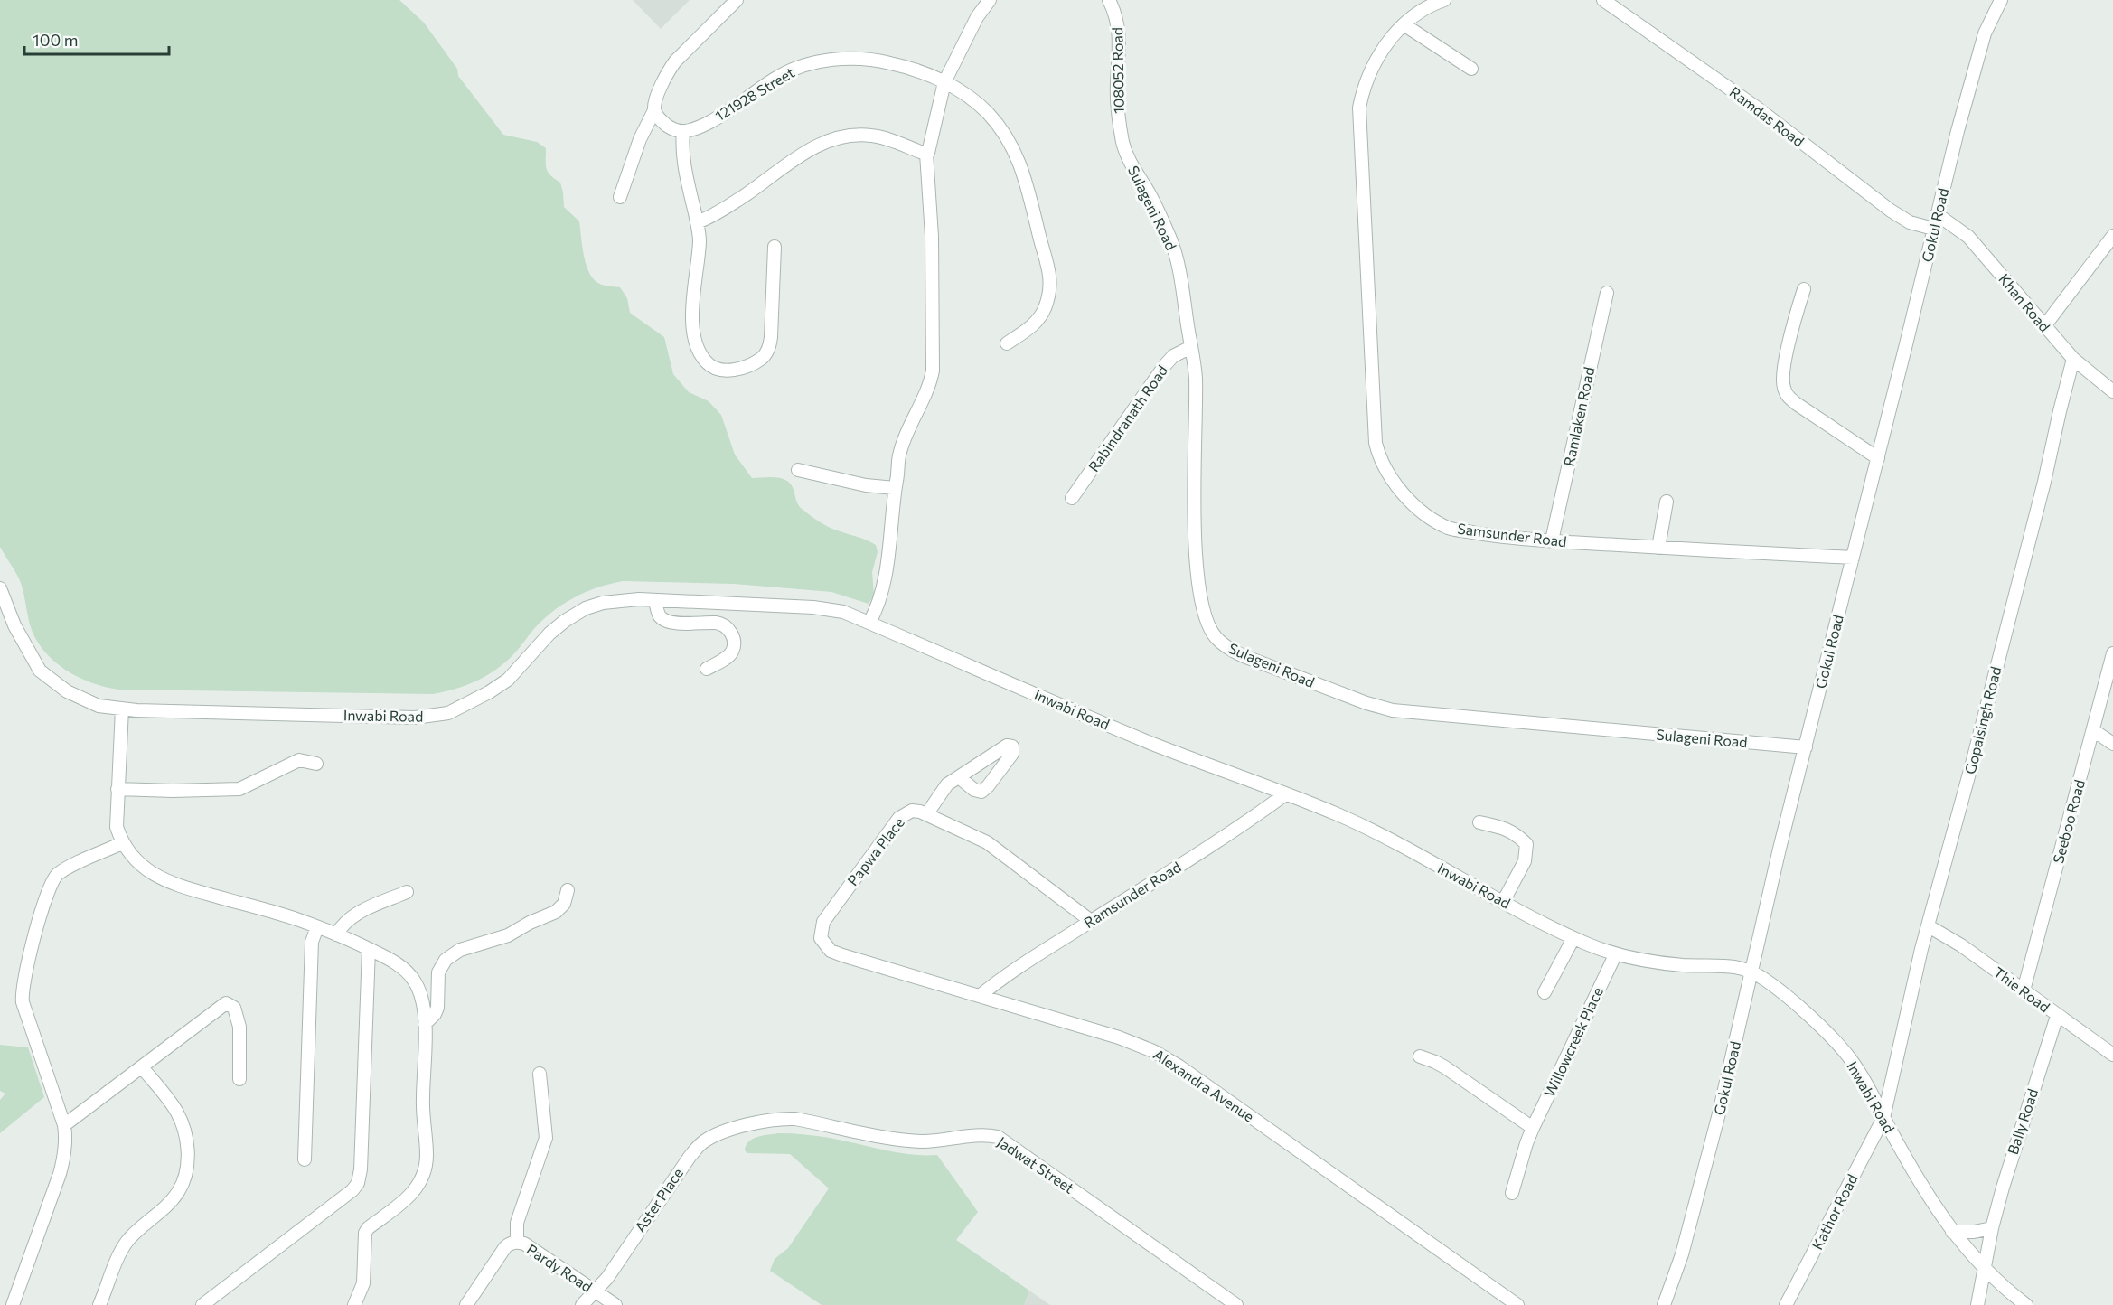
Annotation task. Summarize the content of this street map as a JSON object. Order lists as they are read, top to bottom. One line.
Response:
{"streets":{"street":["108052 Road","121928 Street","Ramdas Road","Sulageni Road","Gokul Road","Khan Road","Ramlaken Road","Rabindranath Road","Samsunder Road","Inwabi Road","Gopalsingh Road","Seeboo Road","Papwa Place","Ramsunder Road","Thie Road","Willowcreek Place","Alexandra Avenue","Bally Road","Jadwat Street","Aster Place","Kathor Road","Pardy Road"]},"crossings":[["108052 Road","Sulageni Road"],["Ramdas Road","Gokul Road"],["Sulageni Road","Gokul Road"],["Sulageni Road","Rabindranath Road"],["Gokul Road","Khan Road"],["Gokul Road","Samsunder Road"],["Gokul Road","Inwabi Road"],["Khan Road","Gopalsingh Road"],["Ramlaken Road","Samsunder Road"],["Inwabi Road","Gopalsingh Road"],["Inwabi Road","Ramsunder Road"],["Inwabi Road","Willowcreek Place"],["Inwabi Road","Bally Road"],["Inwabi Road","Kathor Road"],["Gopalsingh Road","Thie Road"],["Gopalsingh Road","Kathor Road"],["Seeboo Road","Thie Road"],["Papwa Place","Alexandra Avenue"],["Ramsunder Road","Alexandra Avenue"],["Thie Road","Bally Road"],["Jadwat Street","Aster Place"],["Aster Place","Pardy Road"]],"scale_bar":"100 m"}
